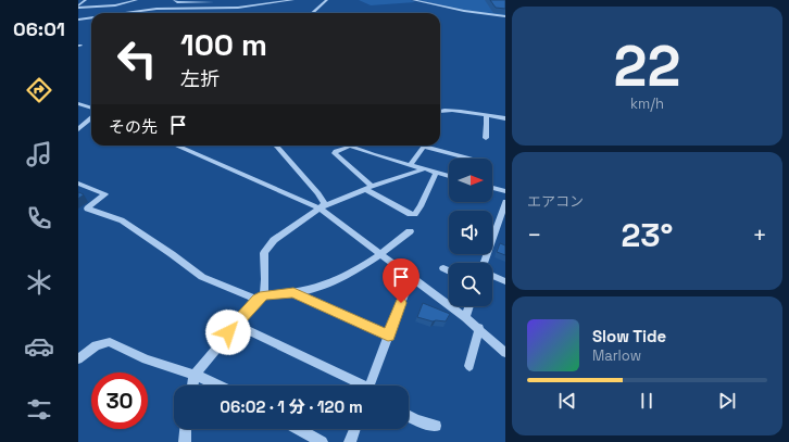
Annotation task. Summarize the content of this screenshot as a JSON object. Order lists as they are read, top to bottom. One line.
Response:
{"north":"right","page":{"tabs":"06:01","tile":[["22","km/h"],"エアコン"],"turn":["100 m","左折"],"then":"その先","heat":["−","23°","+"],"song":["Slow Tide","Marlow"],"limit":"30","trip":"06:02 · 1 分 · 120 m"}}
